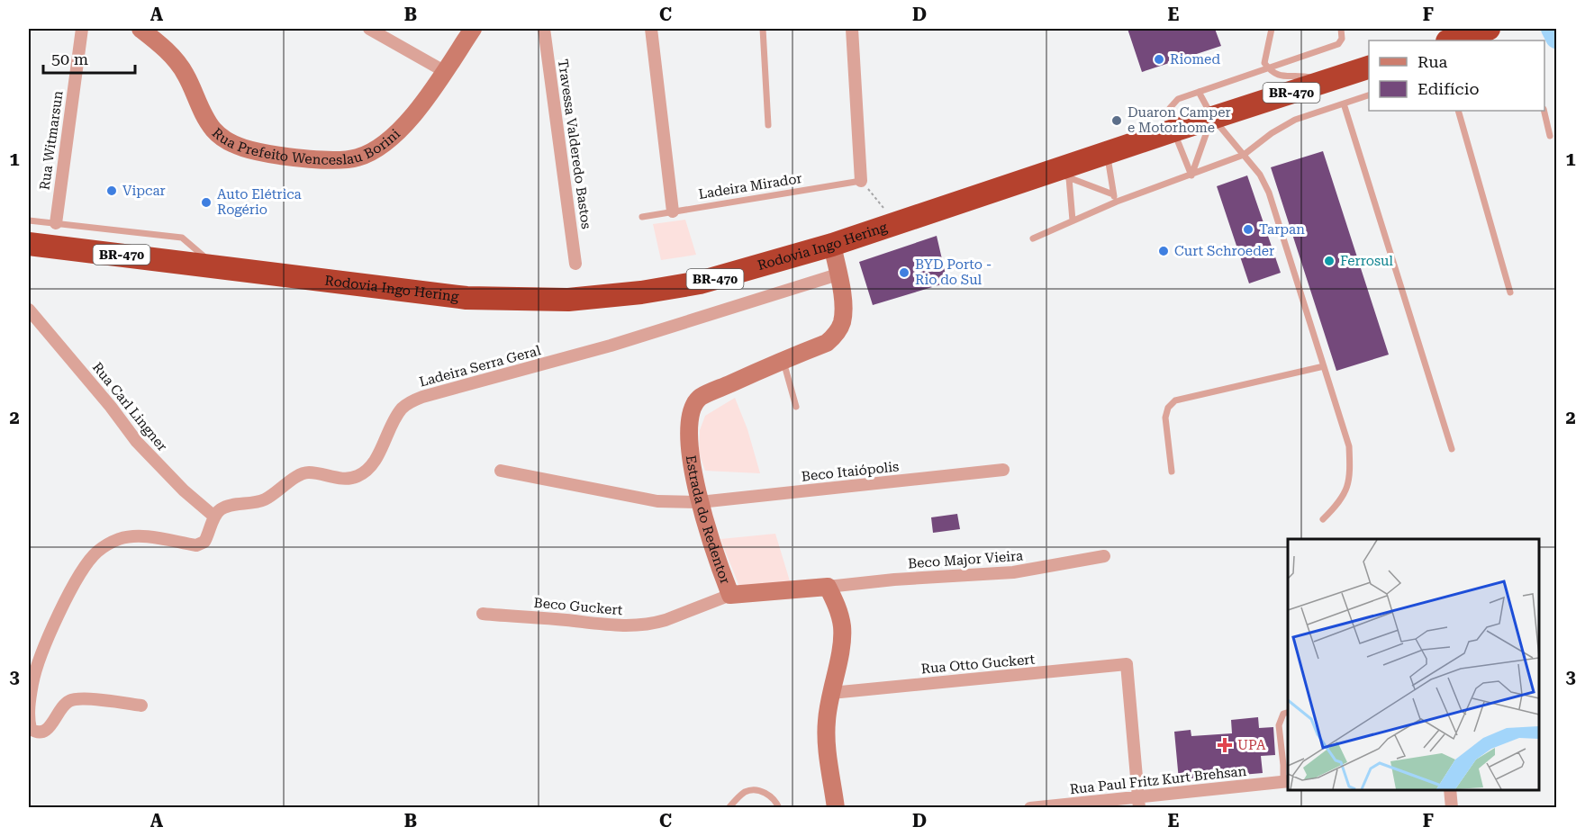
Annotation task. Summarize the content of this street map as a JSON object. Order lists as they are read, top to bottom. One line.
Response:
{"streets":{"highway":["BR-470","Rodovia Ingo Hering"],"street":["Rua Prefeito Wenceslau Borini","Rua Witmarsun","Travessa Valderedo Bastos","Ladeira Serra Geral","Rua Carl Lingner","Beco Itaiópolis","Estrada do Redentor","Beco Major Vieira","Beco Guckert","Rua Otto Guckert","Rua Paul Fritz Kurt Brehsan"],"lane":["Ladeira Mirador"]},"crossings":[["Rodovia Ingo Hering","Estrada do Redentor"],["Ladeira Serra Geral","Rua Carl Lingner"],["Ladeira Serra Geral","Estrada do Redentor"],["Beco Itaiópolis","Estrada do Redentor"],["Estrada do Redentor","Beco Major Vieira"],["Estrada do Redentor","Beco Guckert"],["Rua Otto Guckert","Rua Paul Fritz Kurt Brehsan"]],"places":{"other":["Riomed","Duaron Camper e Motorhome","Vipcar","Auto Elétrica Rogério","Tarpan","Curt Schroeder","Ferrosul","BYD Porto - Rio do Sul"],"health":["UPA"]},"legend":["Rua","Edifício"],"scale_bar":"50 m","grid":{"columns":["A","B","C","D","E","F"],"rows":["1","2","3"]}}
